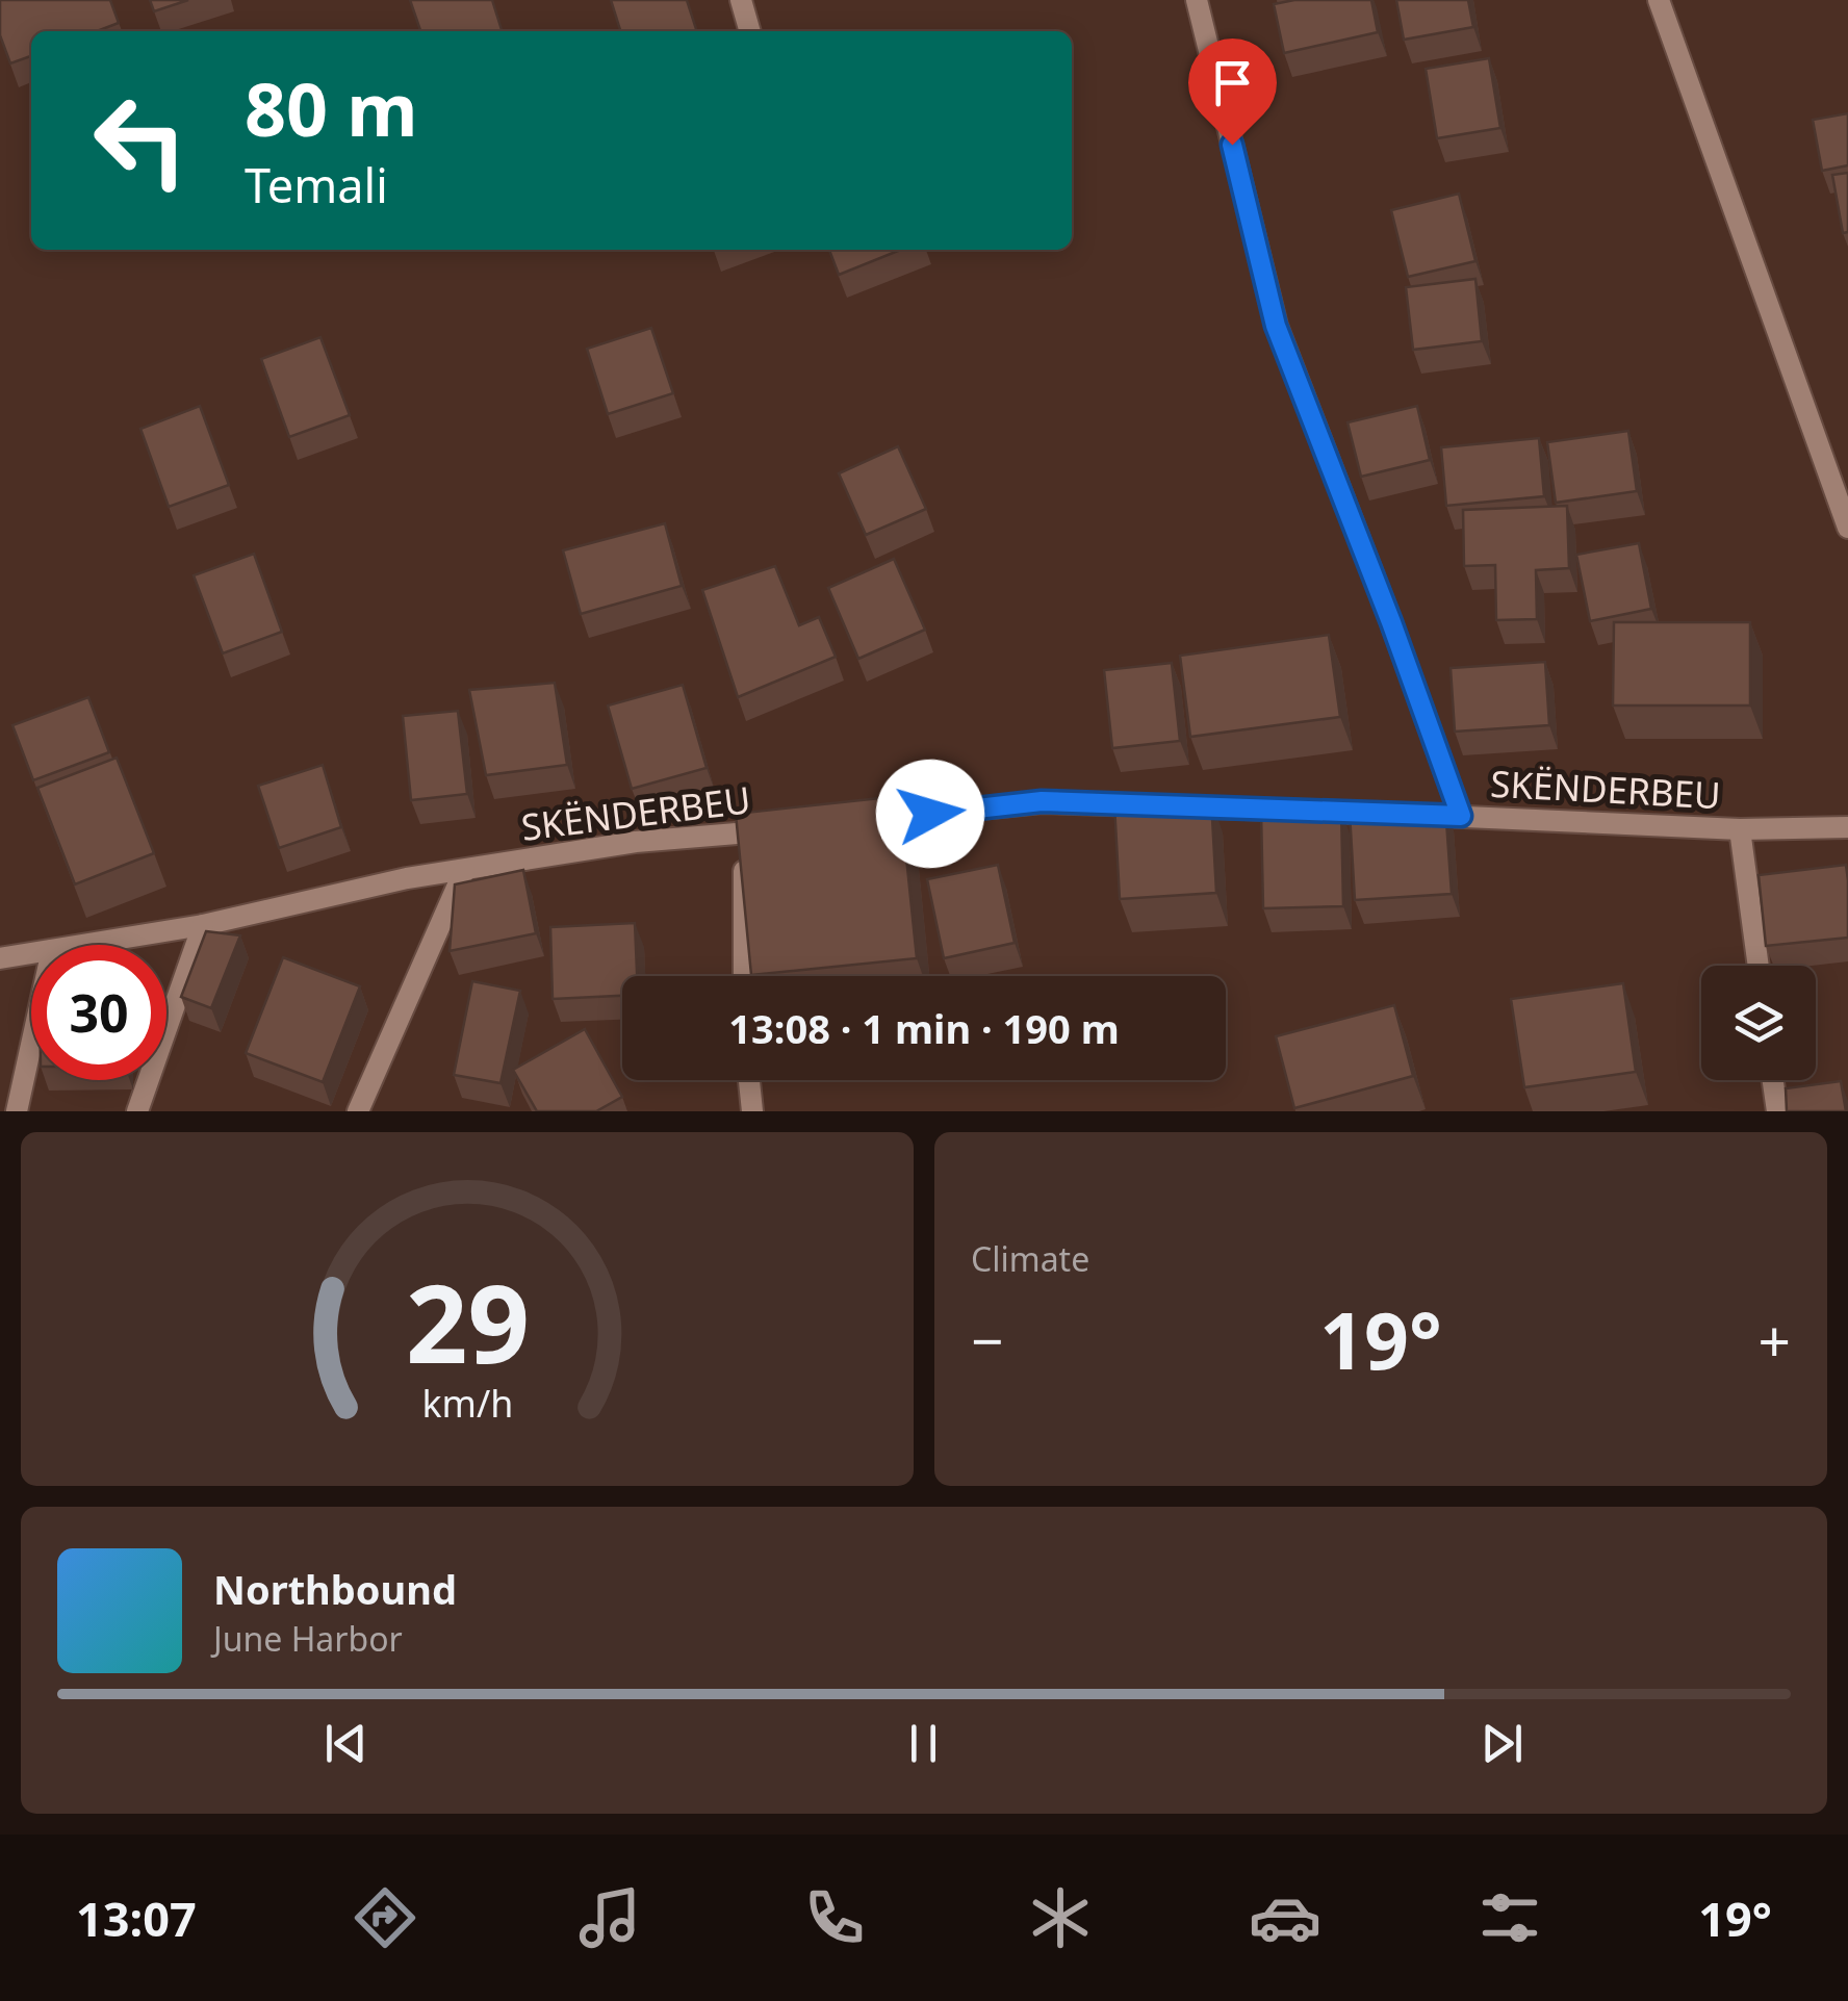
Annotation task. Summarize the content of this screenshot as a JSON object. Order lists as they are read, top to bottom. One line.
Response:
{"streets":{"street":["SKËNDERBEU"]},"page":{"turn":["80 m","Temali"],"limit":"30","trip":"13:08 · 1 min · 190 m","tile":"Climate","heat":["−","19°","+"],"song":["Northbound","June Harbor"],"tabs":["13:07","19°"],"gauge":["29","km/h"]}}
